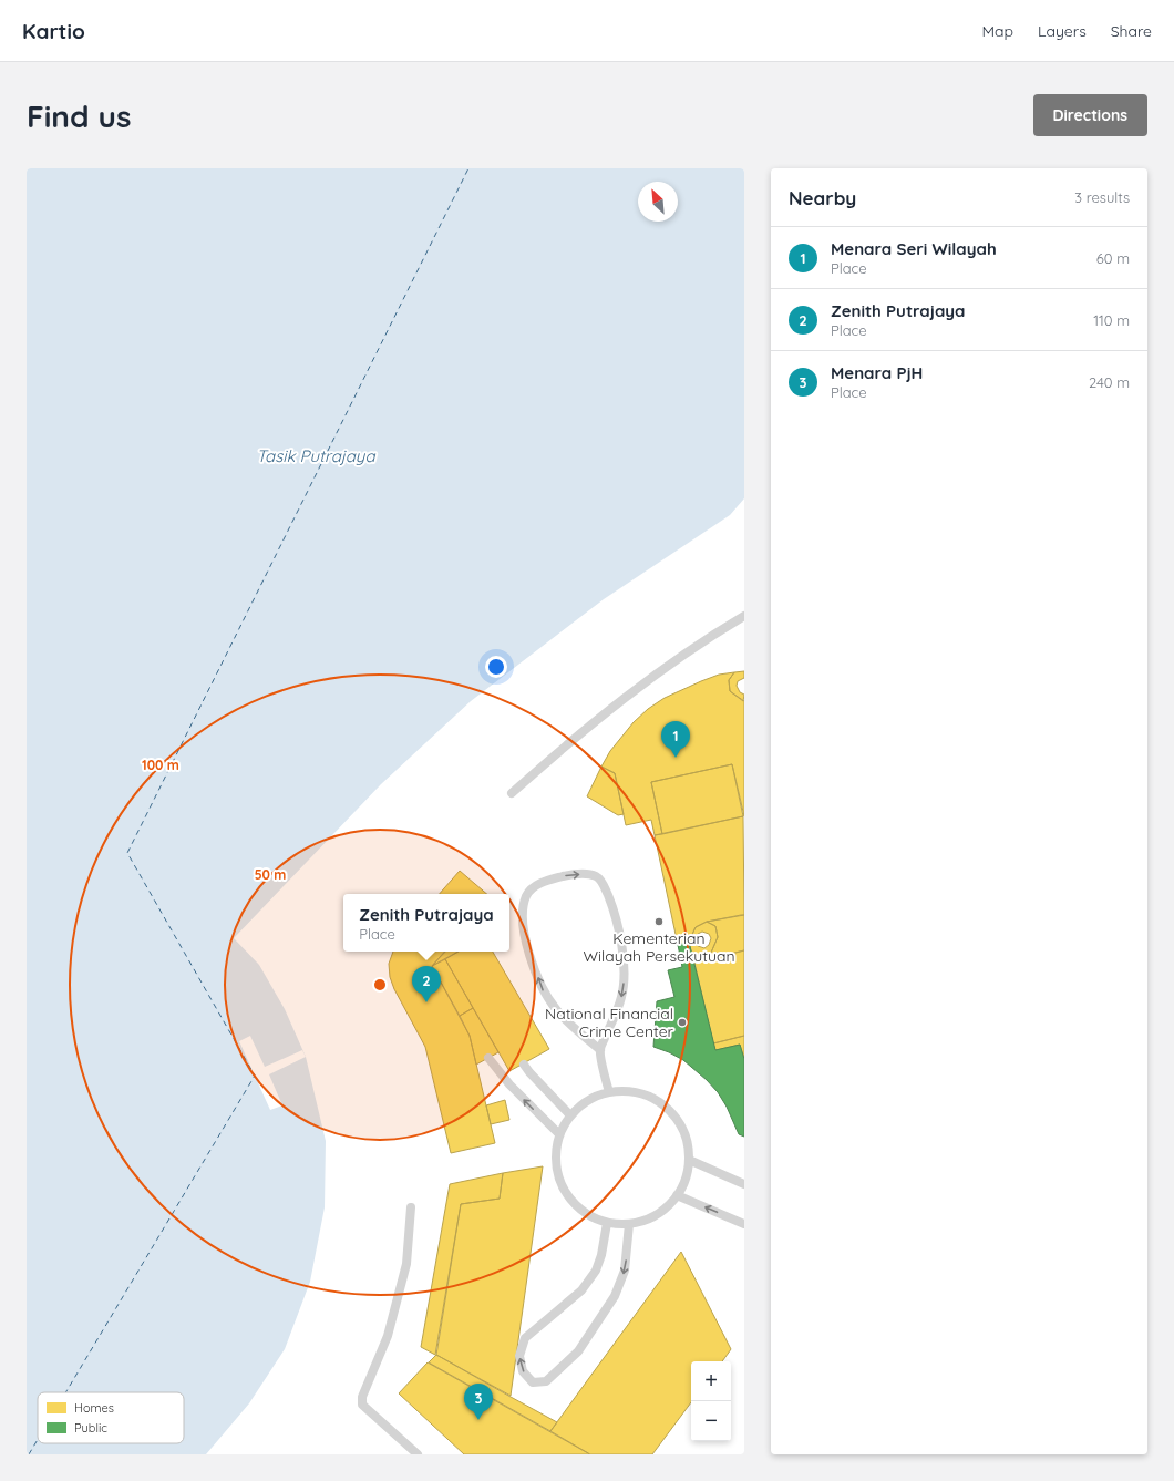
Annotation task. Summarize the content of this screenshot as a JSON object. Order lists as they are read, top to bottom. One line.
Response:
{"water":["Tasik Putrajaya"],"places":["Kementerian Wilayah Persekutuan","National Financial Crime Center"],"legend":["Homes","Public"],"north":"top left","page":{"header":"Kartio","nav":["Map","Layers","Share"],"buttons":"Directions","title":"Find us","heading":["Nearby","3 results"],"list":[{"mark":"1","name":"Menara Seri Wilayah","note":"Place","value":"60 m"},{"mark":"2","name":"Zenith Putrajaya","note":"Place","value":"110 m"},{"mark":"3","name":"Menara PjH","note":"Place","value":"240 m"}],"pins":["1","2","3"],"popup":["Zenith Putrajaya","Place"],"map_buttons":["+","−"]},"rings":["100 m","50 m"]}
